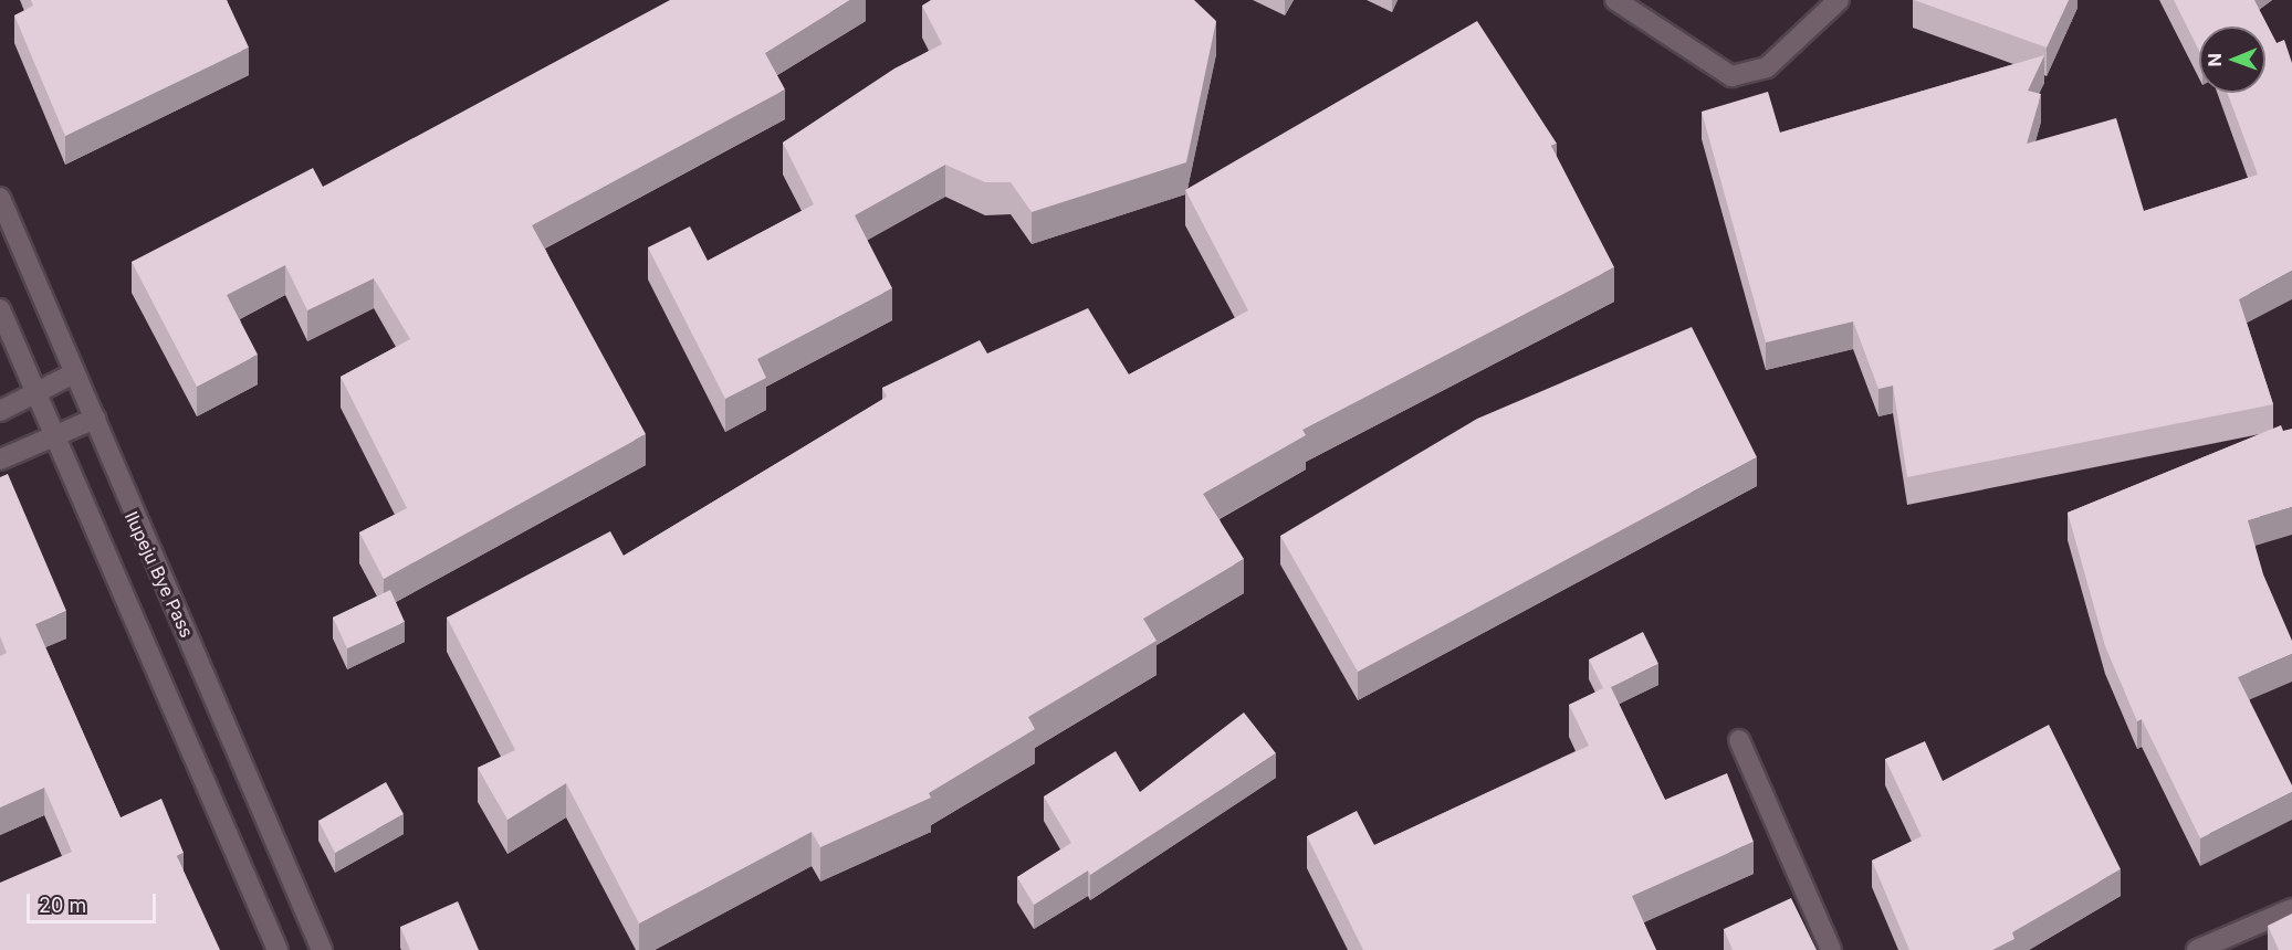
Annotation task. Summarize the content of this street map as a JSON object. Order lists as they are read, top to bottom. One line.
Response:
{"streets":{"street":["Ilupeju Bye Pass"]},"scale_bar":"20 m","north":"left"}
